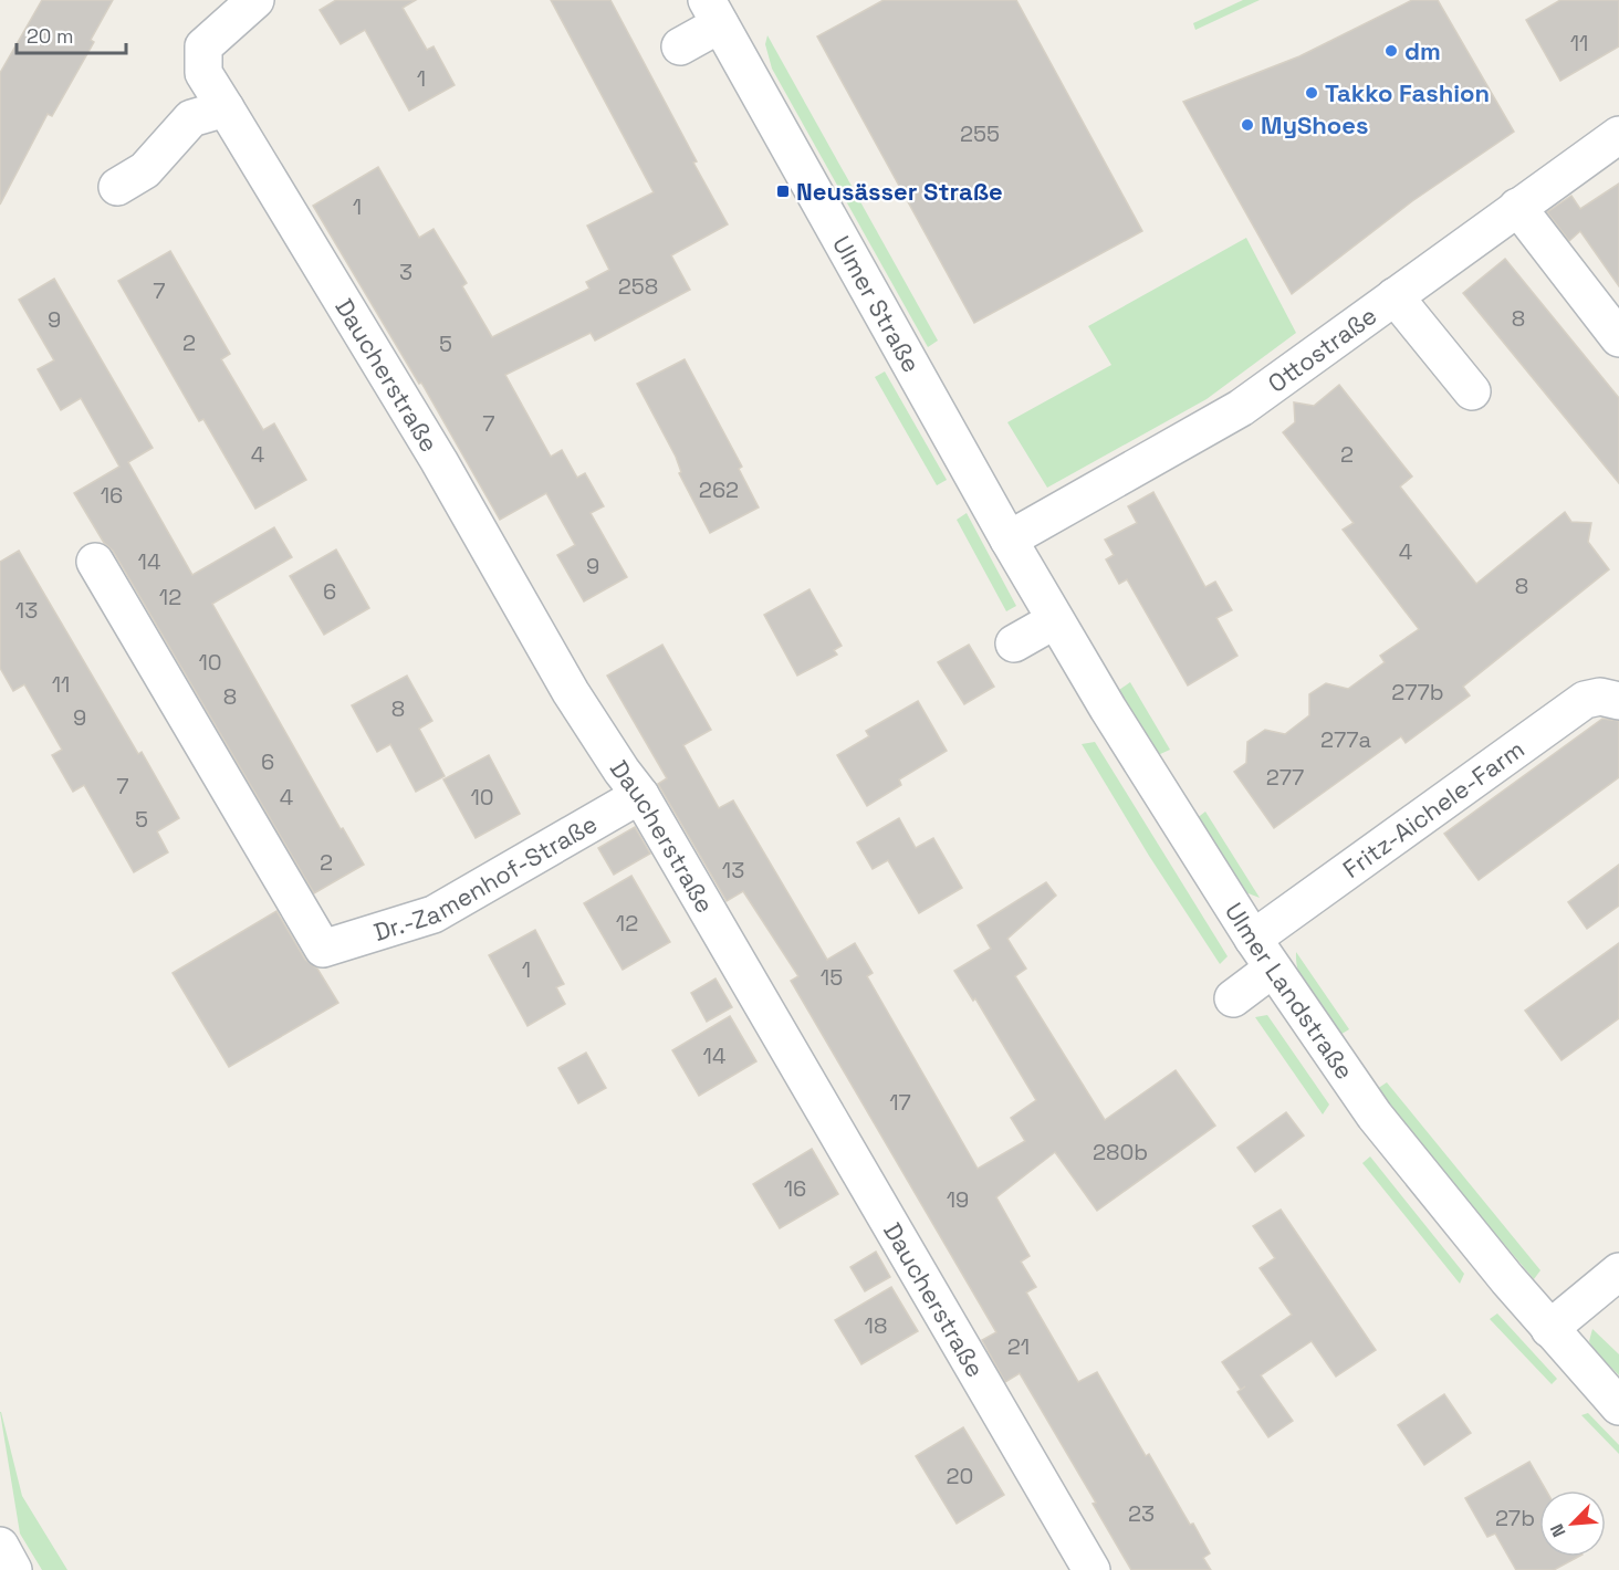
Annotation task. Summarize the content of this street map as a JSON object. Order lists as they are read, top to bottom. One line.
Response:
{"streets":{"street":["Ulmer Straße","Ottostraße","Daucherstraße","Fritz-Aichele-Farm","Dr.-Zamenhof-Straße","Ulmer Landstraße"]},"crossings":[["Ulmer Straße","Ottostraße"],["Ulmer Straße","Ulmer Landstraße"],["Ottostraße","Ulmer Landstraße"],["Daucherstraße","Dr.-Zamenhof-Straße"],["Fritz-Aichele-Farm","Ulmer Landstraße"]],"places":{"other":["dm","Takko Fashion","MyShoes"],"transit":["Neusässer Straße"]},"house_numbers":["11","1","255","1","3","258","7","8","9","2","5","7","4","2","262","16","4","14","9","8","6","12","13","10","11","277b","8","8","9","277a","6","277","7","4","10","5","2","13","12","1","15","14","17","280b","16","19","18","21","20","23","27b"],"scale_bar":"20 m","north":"bottom left"}
